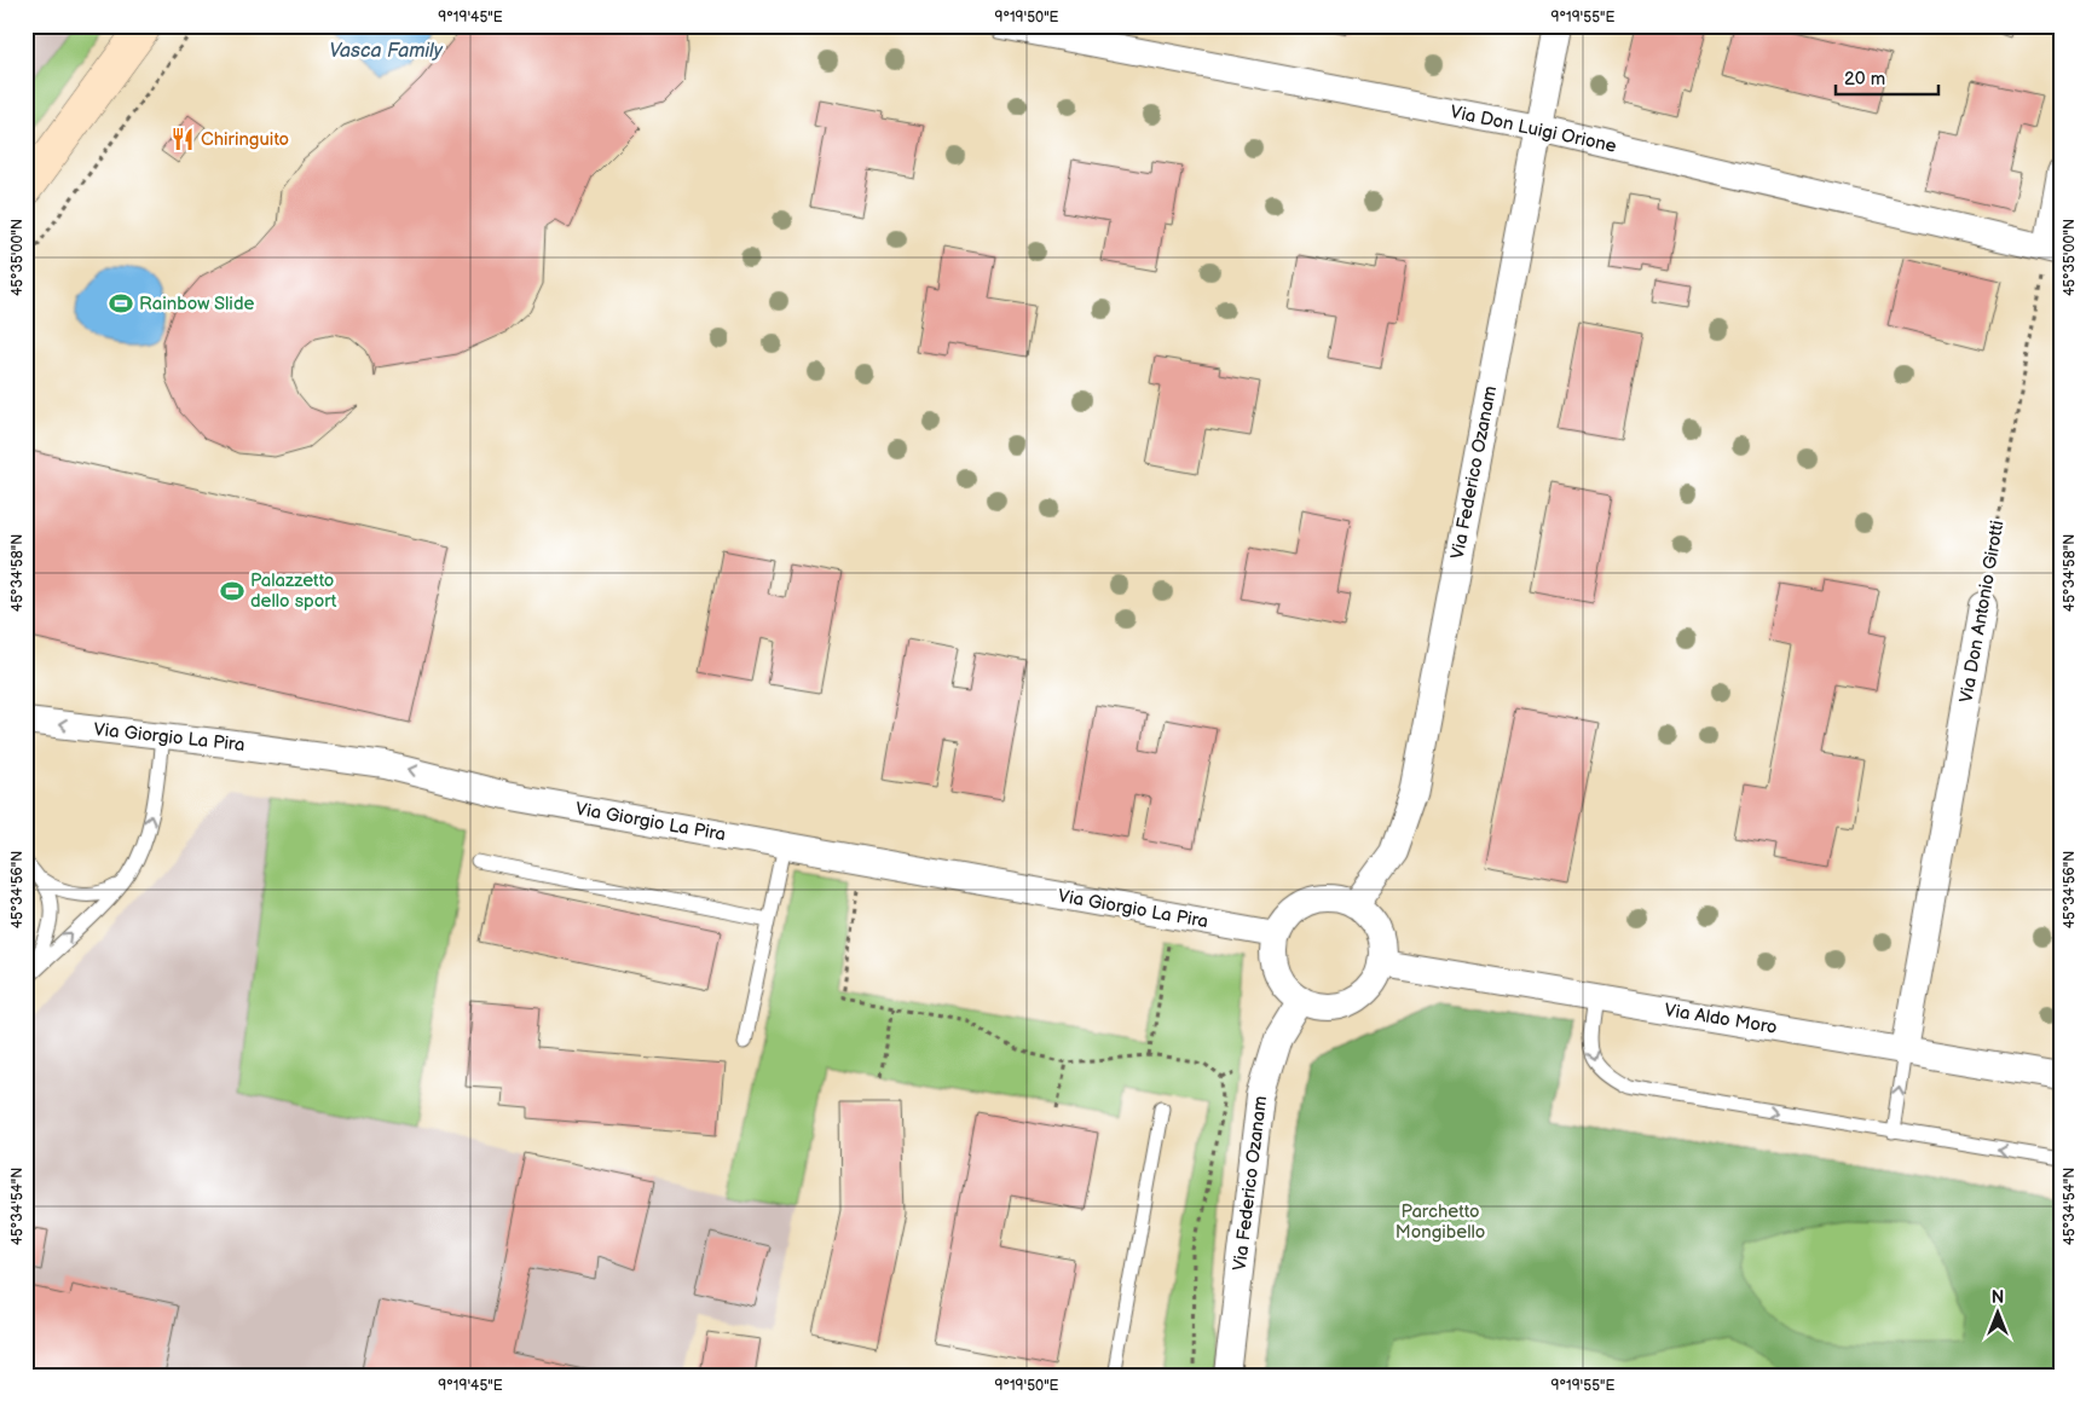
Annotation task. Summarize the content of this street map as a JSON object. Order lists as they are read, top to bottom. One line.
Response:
{"streets":{"street":["Via Don Luigi Orione","Via Federico Ozanam","Via Don Antonio Girotti","Via Giorgio La Pira","Via Aldo Moro"]},"crossings":[["Via Don Luigi Orione","Via Federico Ozanam"],["Via Don Luigi Orione","Via Don Antonio Girotti"],["Via Federico Ozanam","Via Giorgio La Pira"],["Via Federico Ozanam","Via Aldo Moro"],["Via Don Antonio Girotti","Via Aldo Moro"],["Via Giorgio La Pira","Via Aldo Moro"]],"one_way":["Via Giorgio La Pira"],"water":["Vasca Family"],"parks":["Parchetto Mongibello"],"places":{"restaurant":["Chiringuito"],"sports":["Rainbow Slide","Palazzetto dello sport"]},"scale_bar":"20 m","north":"top","coordinates":["9°19'45\"E","9°19'50\"E","9°19'55\"E","45°35'00\"N","45°34'58\"N","45°34'56\"N","45°34'54\"N"]}
